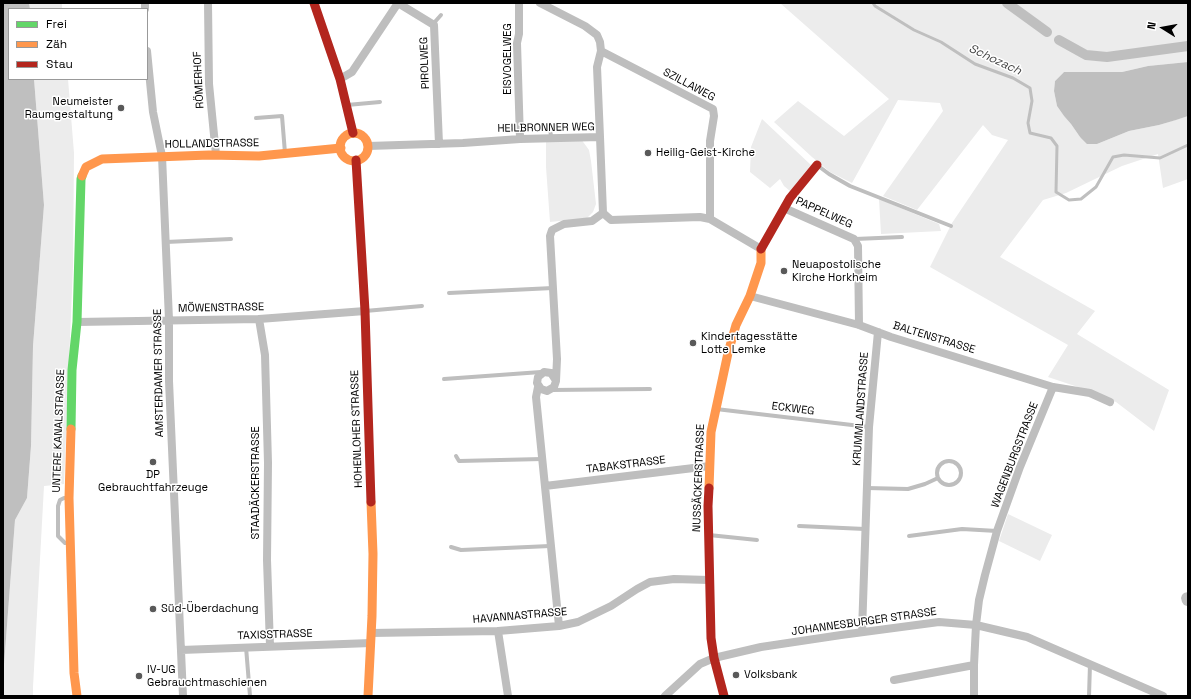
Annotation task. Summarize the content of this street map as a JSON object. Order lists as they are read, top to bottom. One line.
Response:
{"streets":{"street":["EISVOGELWEG","PIROLWEG","RÖMERHOF","SZILLAWEG","HEILBRONNER WEG","HOLLANDSTRASSE","PAPPELWEG","MÖWENSTRASSE","BALTENSTRASSE","AMSTERDAMER STRASSE","KRUMMLANDSTRASSE","HOHENLOHER STRASSE","UNTERE KANALSTRASSE","WAGENBURGSTRASSE","TABAKSTRASSE","NUSSÄCKERSTRASSE","STAADÄCKERSTRASSE","HAVANNASTRASSE","JOHANNESBURGER STRASSE","TAXISSTRASSE"],"lane":["ECKWEG"]},"crossings":[["EISVOGELWEG","HEILBRONNER WEG"],["PIROLWEG","HEILBRONNER WEG"],["RÖMERHOF","HOLLANDSTRASSE"],["HEILBRONNER WEG","HOLLANDSTRASSE"],["HEILBRONNER WEG","HOHENLOHER STRASSE"],["HOLLANDSTRASSE","AMSTERDAMER STRASSE"],["HOLLANDSTRASSE","HOHENLOHER STRASSE"],["HOLLANDSTRASSE","UNTERE KANALSTRASSE"],["PAPPELWEG","BALTENSTRASSE"],["PAPPELWEG","NUSSÄCKERSTRASSE"],["MÖWENSTRASSE","AMSTERDAMER STRASSE"],["MÖWENSTRASSE","HOHENLOHER STRASSE"],["MÖWENSTRASSE","UNTERE KANALSTRASSE"],["MÖWENSTRASSE","STAADÄCKERSTRASSE"],["BALTENSTRASSE","KRUMMLANDSTRASSE"],["BALTENSTRASSE","WAGENBURGSTRASSE"],["BALTENSTRASSE","NUSSÄCKERSTRASSE"],["AMSTERDAMER STRASSE","TAXISSTRASSE"],["ECKWEG","KRUMMLANDSTRASSE"],["ECKWEG","NUSSÄCKERSTRASSE"],["KRUMMLANDSTRASSE","JOHANNESBURGER STRASSE"],["HOHENLOHER STRASSE","HAVANNASTRASSE"],["HOHENLOHER STRASSE","TAXISSTRASSE"],["WAGENBURGSTRASSE","JOHANNESBURGER STRASSE"],["TABAKSTRASSE","NUSSÄCKERSTRASSE"],["NUSSÄCKERSTRASSE","HAVANNASTRASSE"],["NUSSÄCKERSTRASSE","JOHANNESBURGER STRASSE"],["STAADÄCKERSTRASSE","TAXISSTRASSE"]],"water":["Schozach"],"places":["Neumeister Raumgestaltung","Heilig-Geist-Kirche","Neuapostolische Kirche Horkheim","Kindertagesstätte Lotte Lemke","DP Gebrauchtfahrzeuge","Süd-Überdachung","Volksbank","IV-UG Gebrauchtmaschienen"],"legend":["Frei","Zäh","Stau"],"north":"left"}
